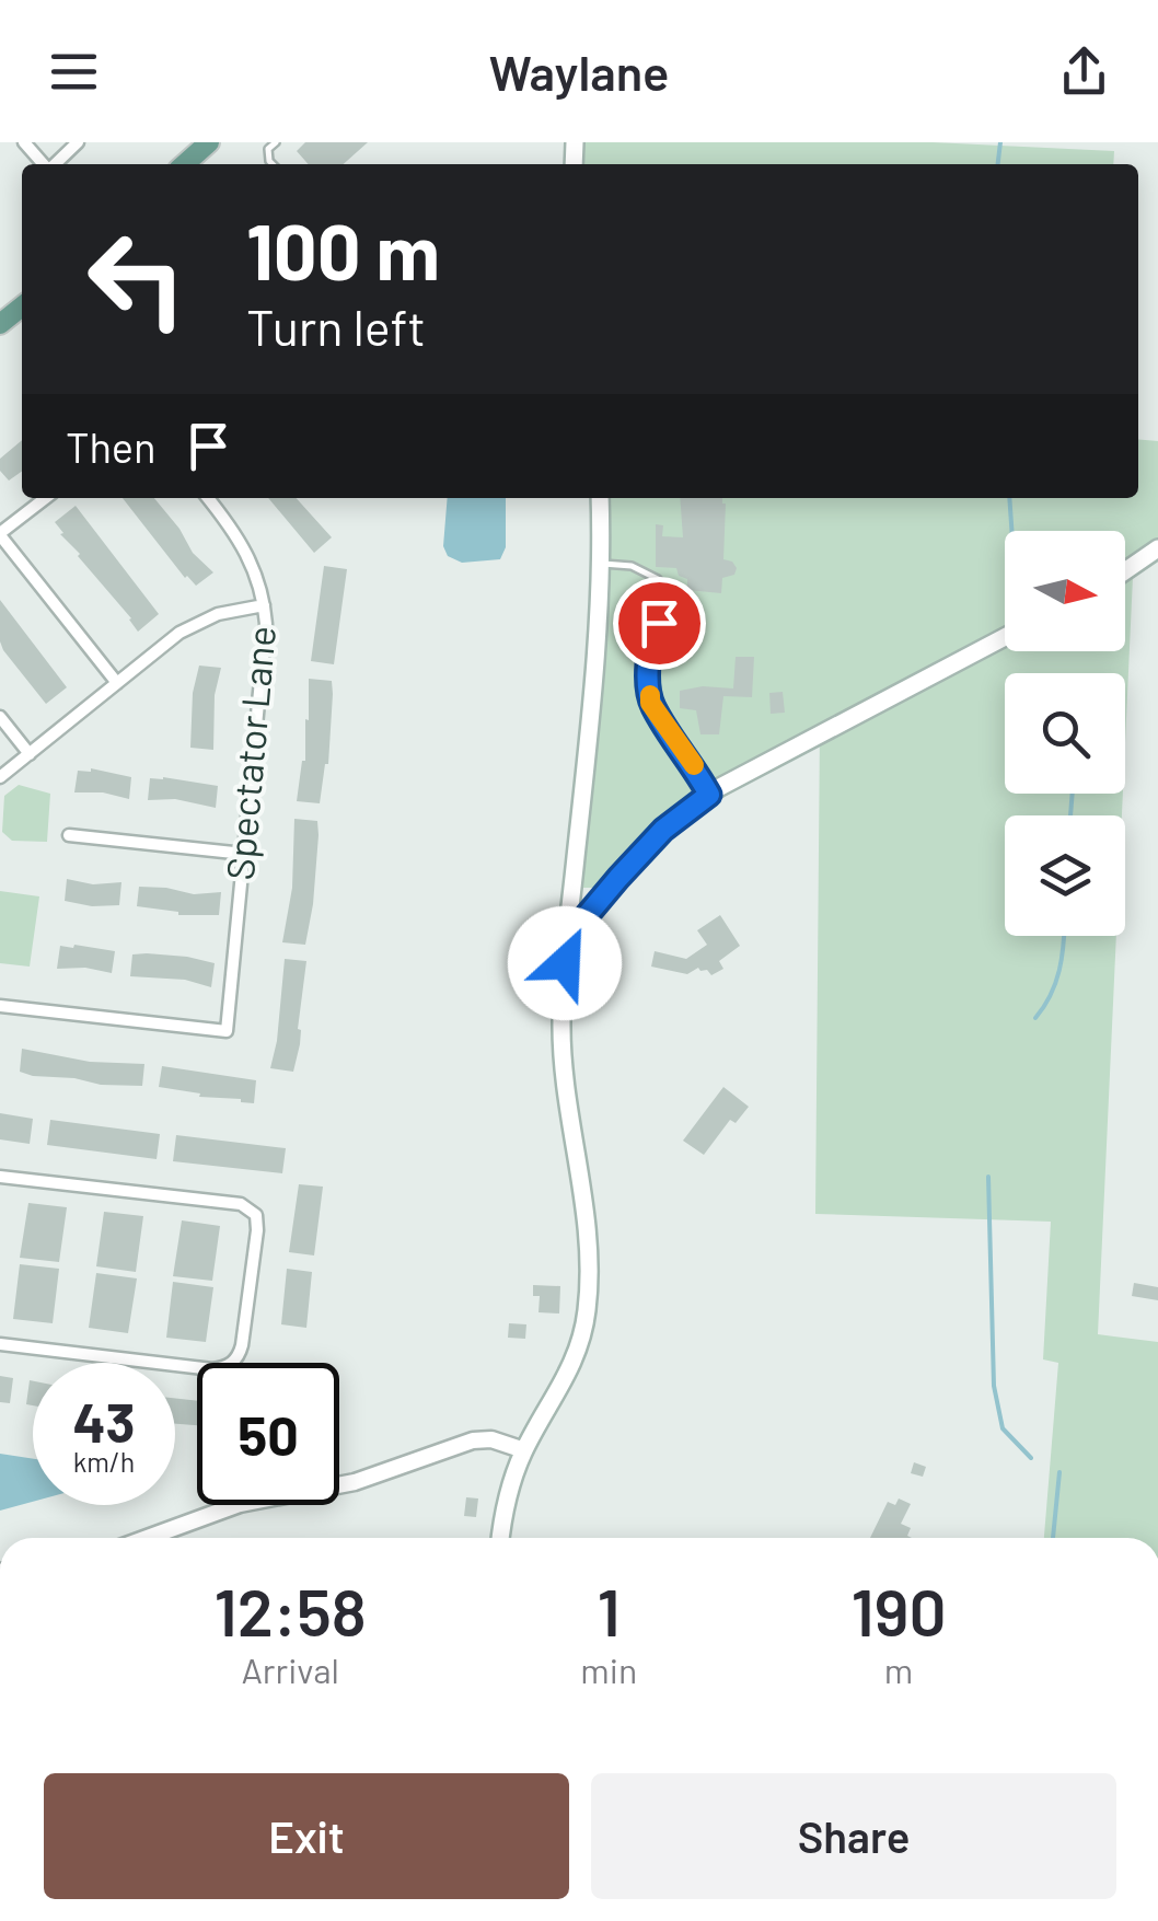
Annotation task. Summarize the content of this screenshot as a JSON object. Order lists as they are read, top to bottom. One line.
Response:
{"streets":{"street":["Spectator Lane"]},"north":"right","page":{"header":"Waylane","turn":["100 m","Turn left"],"then":"Then","speed":"43 km/h","limit":"50","eta":["12:58","Arrival","1","min","190","m"],"buttons":["Exit","Share"]}}
